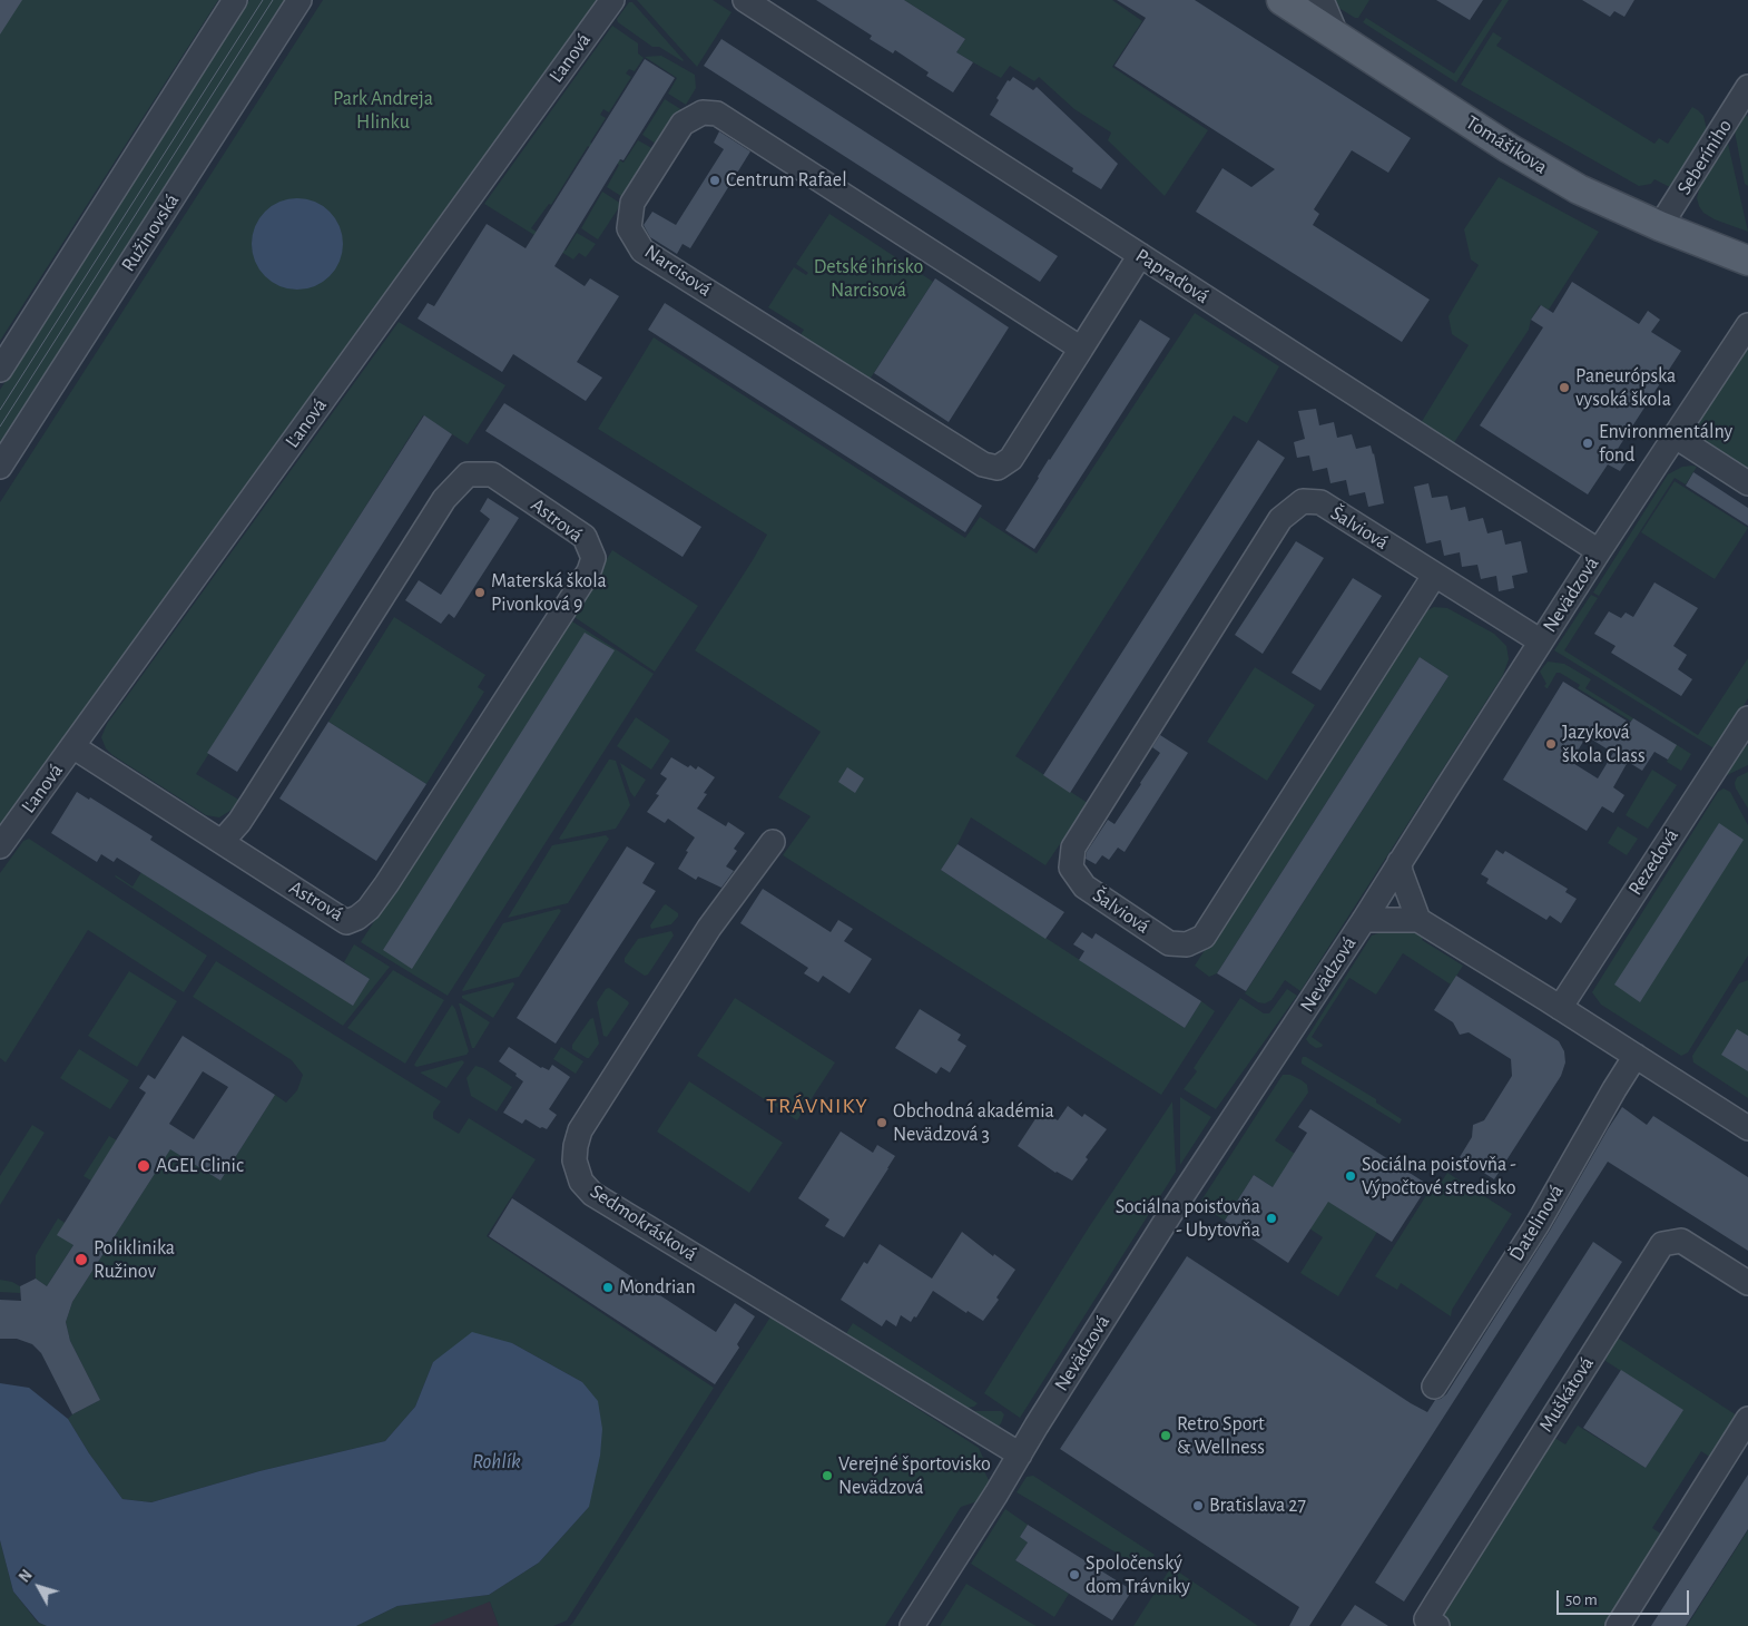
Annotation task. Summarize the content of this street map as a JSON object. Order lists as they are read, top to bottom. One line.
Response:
{"streets":{"main road":["Tomášikova"],"street":["Ľanová","Seberíniho","Ružinovská","Narcisová","Papraďová","Astrová","Šalviová","Nevädzová","Rezedová","Sedmokrásková","Ďatelinová","Muškátová"]},"crossings":[["Ľanová","Astrová"],["Tomášikova","Seberíniho"],["Narcisová","Papraďová"],["Papraďová","Nevädzová"],["Šalviová","Nevädzová"],["Nevädzová","Sedmokrásková"]],"districts":["TRÁVNIKY"],"water":["Rohlík"],"parks":["Park Andreja Hlinku","Detské ihrisko Narcisová"],"places":["Centrum Rafael","Paneurópska vysoká škola","Environmentálny fond","Materská škola Pivonková 9","Jazyková škola Class","Obchodná akadémia Nevädzová 3","AGEL Clinic","Sociálna poisťovňa - Výpočtové stredisko","Sociálna poisťovňa - Ubytovňa","Poliklinika Ružinov","Mondrian","Retro Sport & Wellness","Verejné športovisko Nevädzová","Bratislava 27","Spoločenský dom Trávniky"],"scale_bar":"50 m","north":"top left"}
